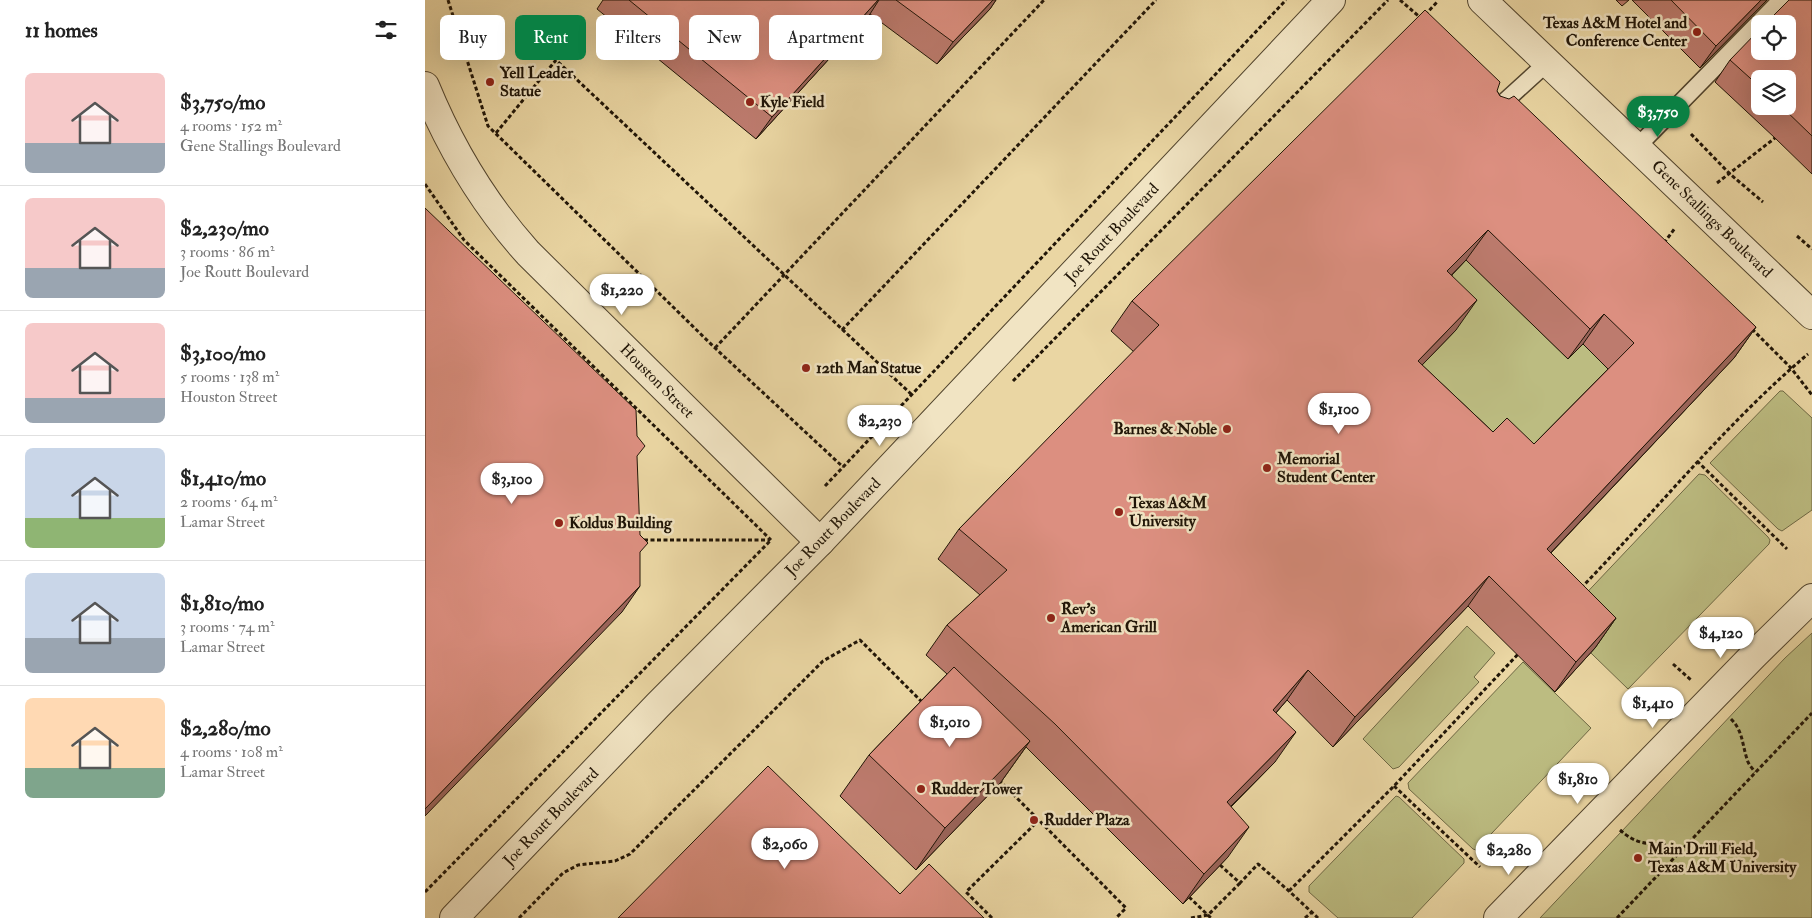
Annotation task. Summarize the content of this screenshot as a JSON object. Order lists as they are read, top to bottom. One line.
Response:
{"streets":{"street":["Gene Stallings Boulevard","Joe Routt Boulevard","Houston Street"]},"crossings":[["Joe Routt Boulevard","Houston Street"]],"places":["Texas A&M Hotel and Conference Center","Yell Leader Statue","Kyle Field","12th Man Statue","Barnes & Noble","Memorial Student Center","Texas A&M University","Koldus Building","Rev's American Grill","Rudder Tower","Rudder Plaza","Main Drill Field, Texas A&M University"],"page":{"heading":"11 homes","chip":["Buy","Rent","Filters","New","Apartment"],"list":[{"name":"$3,750/mo","note":"4 rooms · 152 m² · Gene Stallings Boulevard"},{"name":"$2,230/mo","note":"3 rooms · 86 m² · Joe Routt Boulevard"},{"name":"$3,100/mo","note":"5 rooms · 138 m² · Houston Street"},{"name":"$1,410/mo","note":"2 rooms · 64 m² · Lamar Street"},{"name":"$1,810/mo","note":"3 rooms · 74 m² · Lamar Street"},{"name":"$2,280/mo","note":"4 rooms · 108 m² · Lamar Street"}],"price":["$3,750","$1,220","$1,100","$2,230","$3,100","$4,120","$1,410","$1,010","$1,810","$2,060","$2,280"]}}
